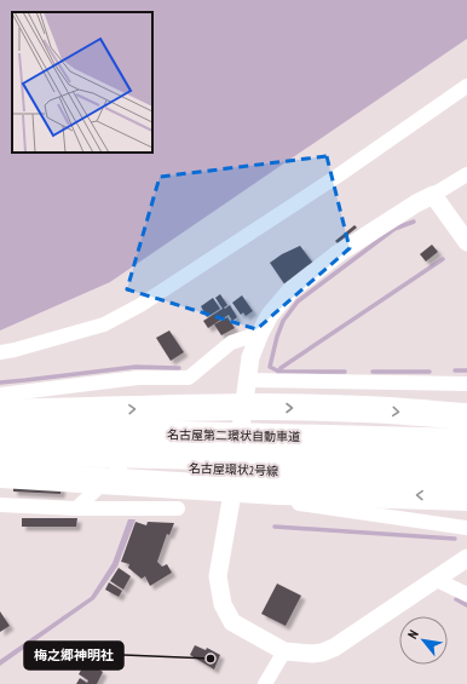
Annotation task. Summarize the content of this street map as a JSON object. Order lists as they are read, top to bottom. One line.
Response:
{"streets":{"highway":["名古屋第二環状自動車道","名古屋環状2号線"]},"places":["梅之郷神明社"],"north":"top left"}
